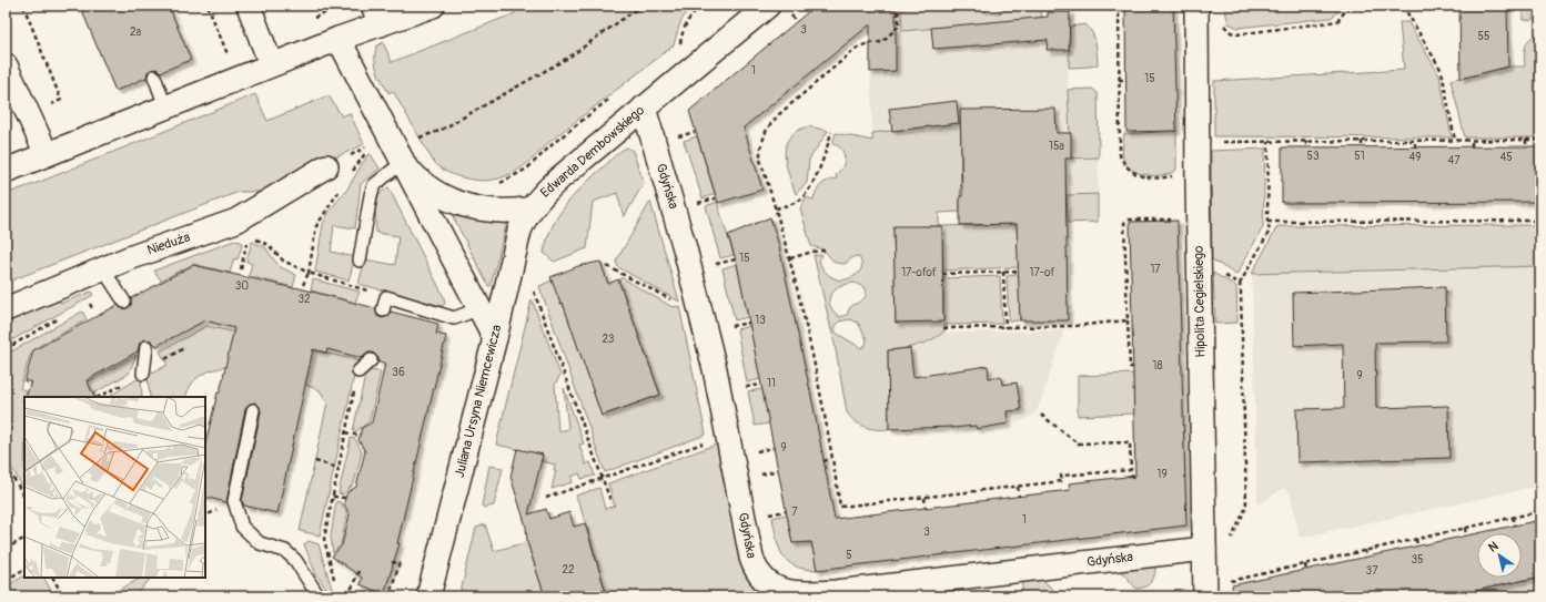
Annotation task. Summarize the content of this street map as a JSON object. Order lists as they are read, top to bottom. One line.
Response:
{"streets":{"street":["Edwarda Dembowskiego","Gdyńska","Nieduża","Hipolita Cegielskiego","Juliana Ursyna Niemcewicza"]},"crossings":[["Edwarda Dembowskiego","Gdyńska"],["Edwarda Dembowskiego","Juliana Ursyna Niemcewicza"],["Gdyńska","Hipolita Cegielskiego"]],"house_numbers":["3","2a","55","1","15","15a","53","51","49","45","47","15","17","17-ofof","17-of","30","32","13","23","18","36","9","11","9","19","7","1","3","5","35","22","37"],"north":"top left"}
